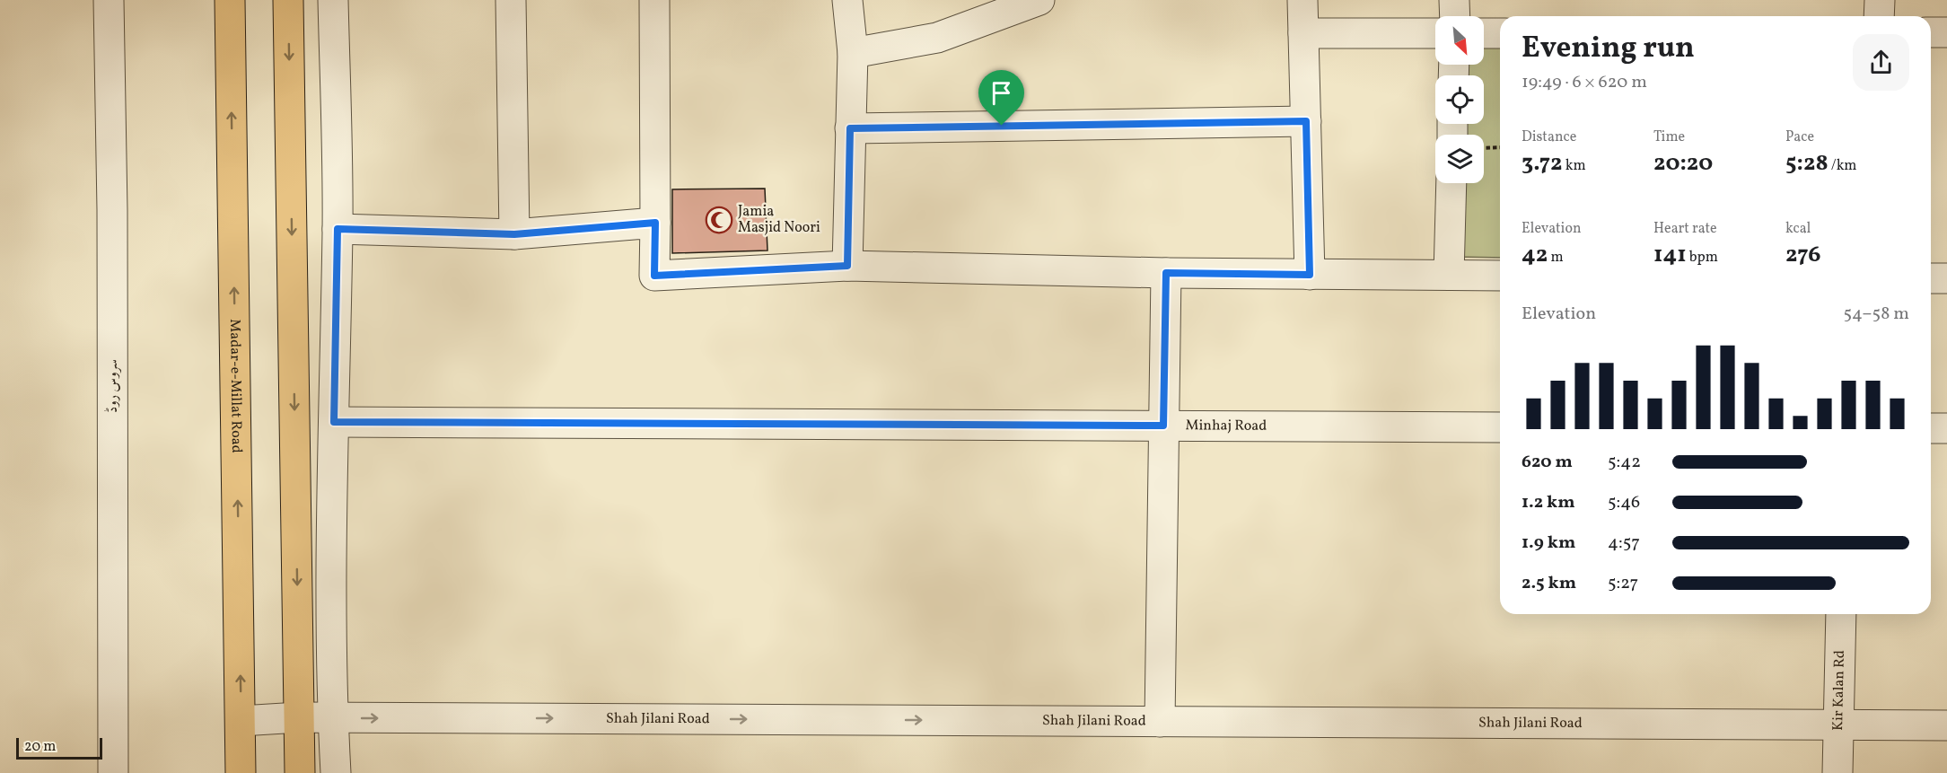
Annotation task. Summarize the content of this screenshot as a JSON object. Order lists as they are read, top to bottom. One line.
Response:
{"streets":{"main road":["Madar-e-Millat Road"],"street":["سروس روڈ","Minhaj Road","Kir Kalan Rd","Shah Jilani Road"]},"crossings":[["Madar-e-Millat Road","Shah Jilani Road"],["Kir Kalan Rd","Shah Jilani Road"]],"one_way":["Shah Jilani Road"],"places":{"mosque":["Jamia Masjid Noori"]},"scale_bar":"20 m","north":"bottom right","page":{"heading":["Evening run","19:49 · 6 × 620 m"],"stats":[["Distance","3.72 km"],["Time","20:20"],["Pace","5:28 /km"],["Elevation","42 m"],["Heart rate","141 bpm"],["kcal","276"]],"chart":["Elevation","54–58 m"],"list":[{"name":"620 m","note":"5:42"},{"name":"1.2 km","note":"5:46"},{"name":"1.9 km","note":"4:57"},{"name":"2.5 km","note":"5:27"}],"scale":"20 m"}}
